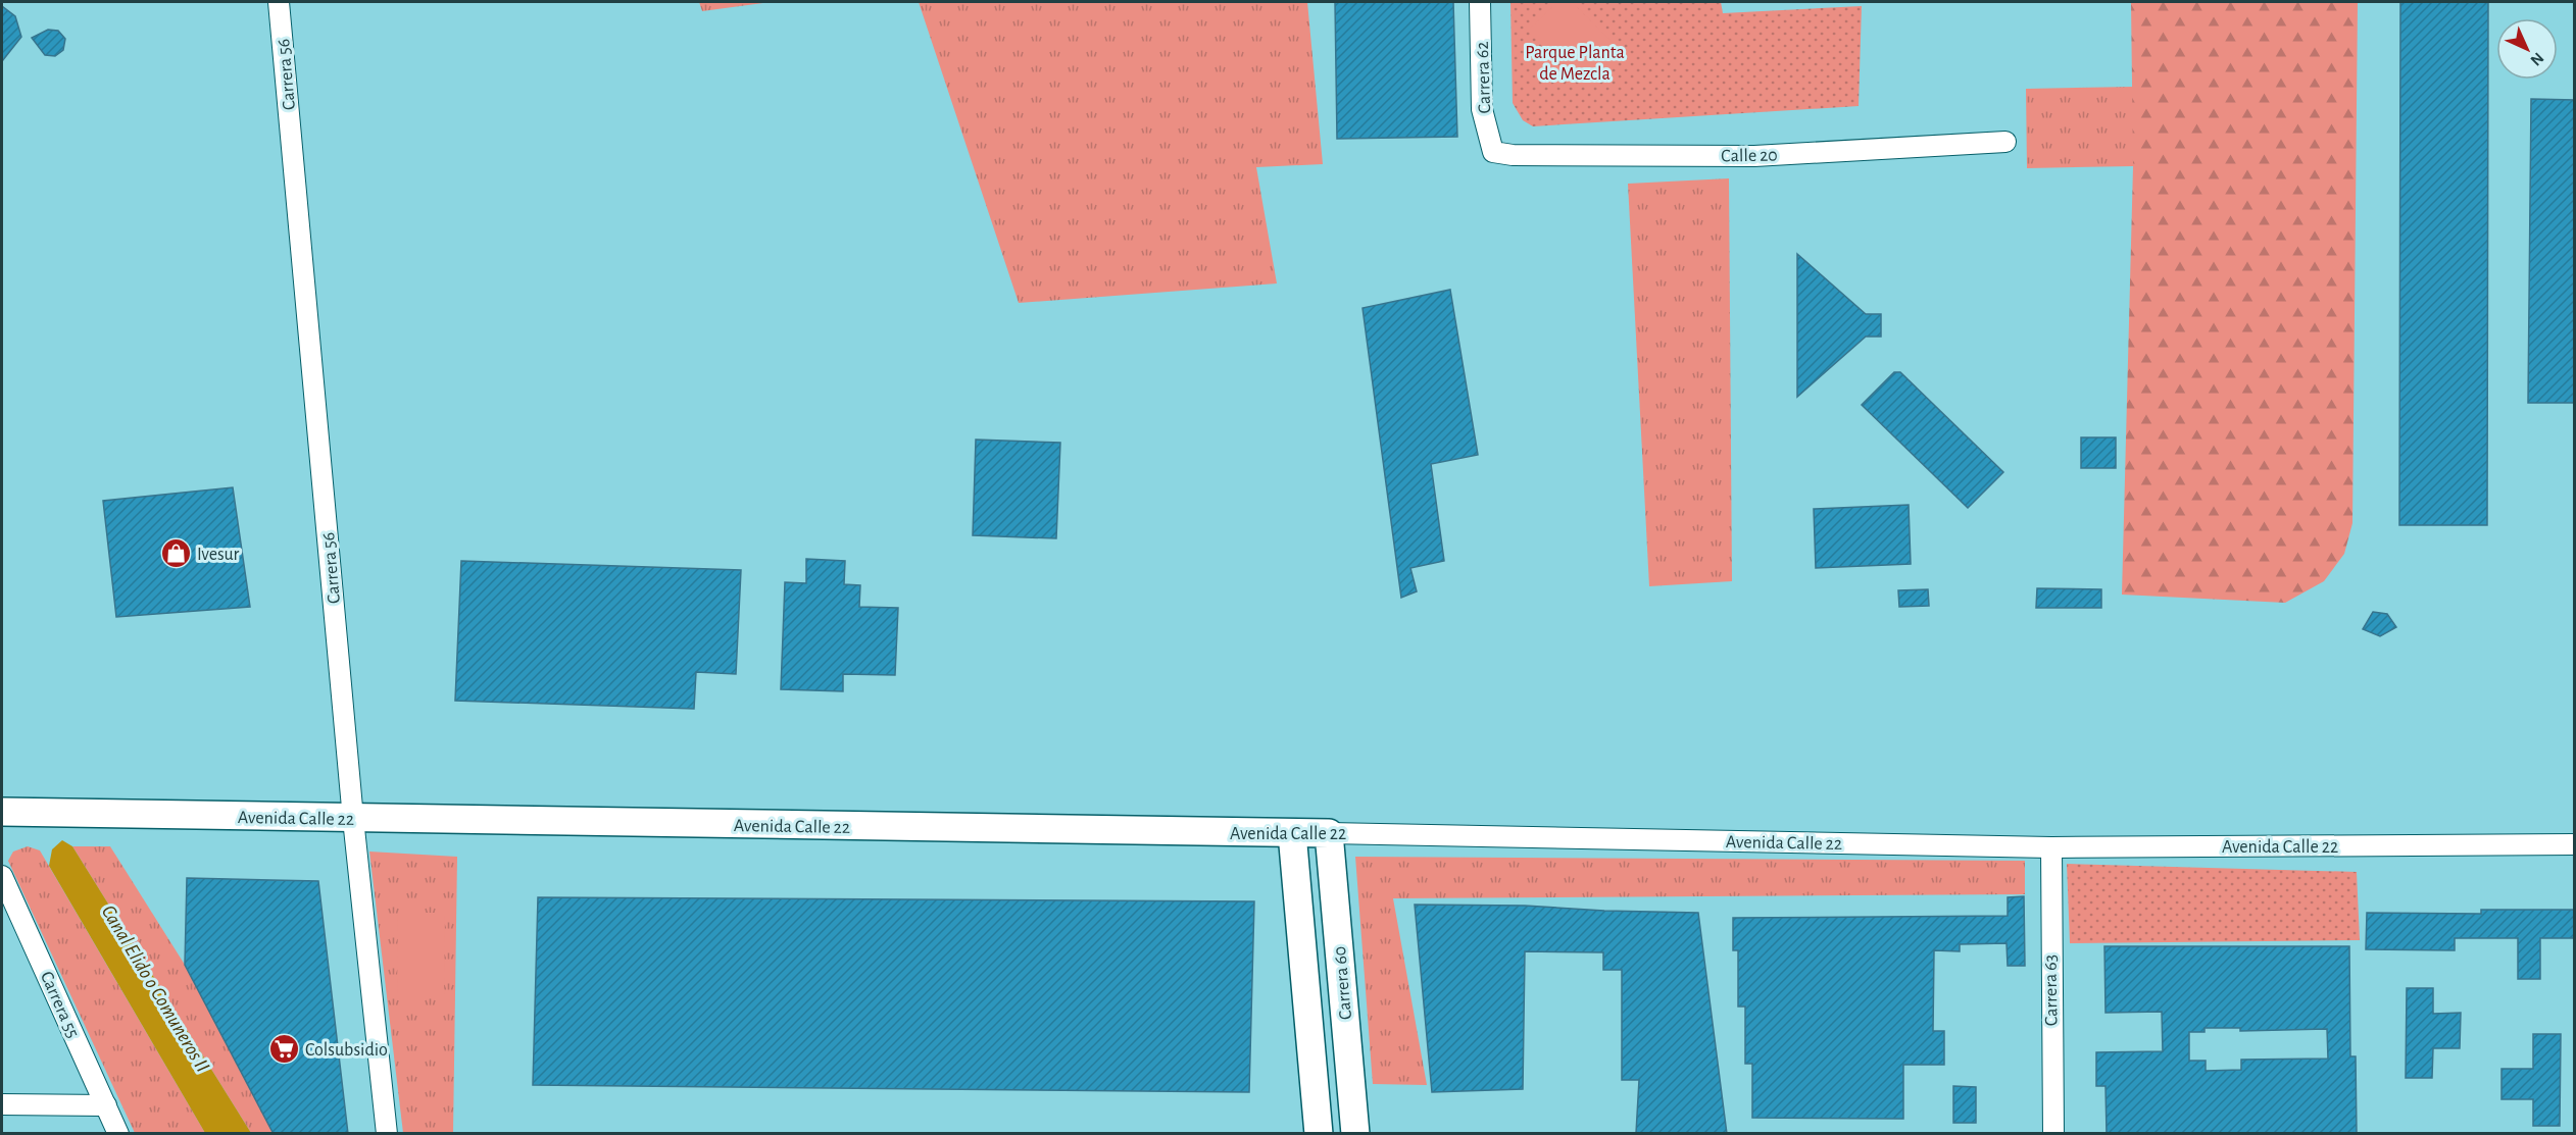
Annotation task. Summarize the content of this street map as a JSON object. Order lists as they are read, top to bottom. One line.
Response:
{"streets":{"street":["Carrera 56","Carrera 62","Calle 20","Avenida Calle 22","Carrera 60","Carrera 63","Carrera 55"]},"crossings":[["Carrera 56","Avenida Calle 22"],["Carrera 62","Calle 20"],["Avenida Calle 22","Carrera 60"],["Avenida Calle 22","Carrera 63"]],"water":["Canal Elido o Comuneros II"],"parks":["Parque Planta de Mezcla"],"places":{"shop":["Ivesur"],"supermarket":["Colsubsidio"]},"north":"bottom right"}
